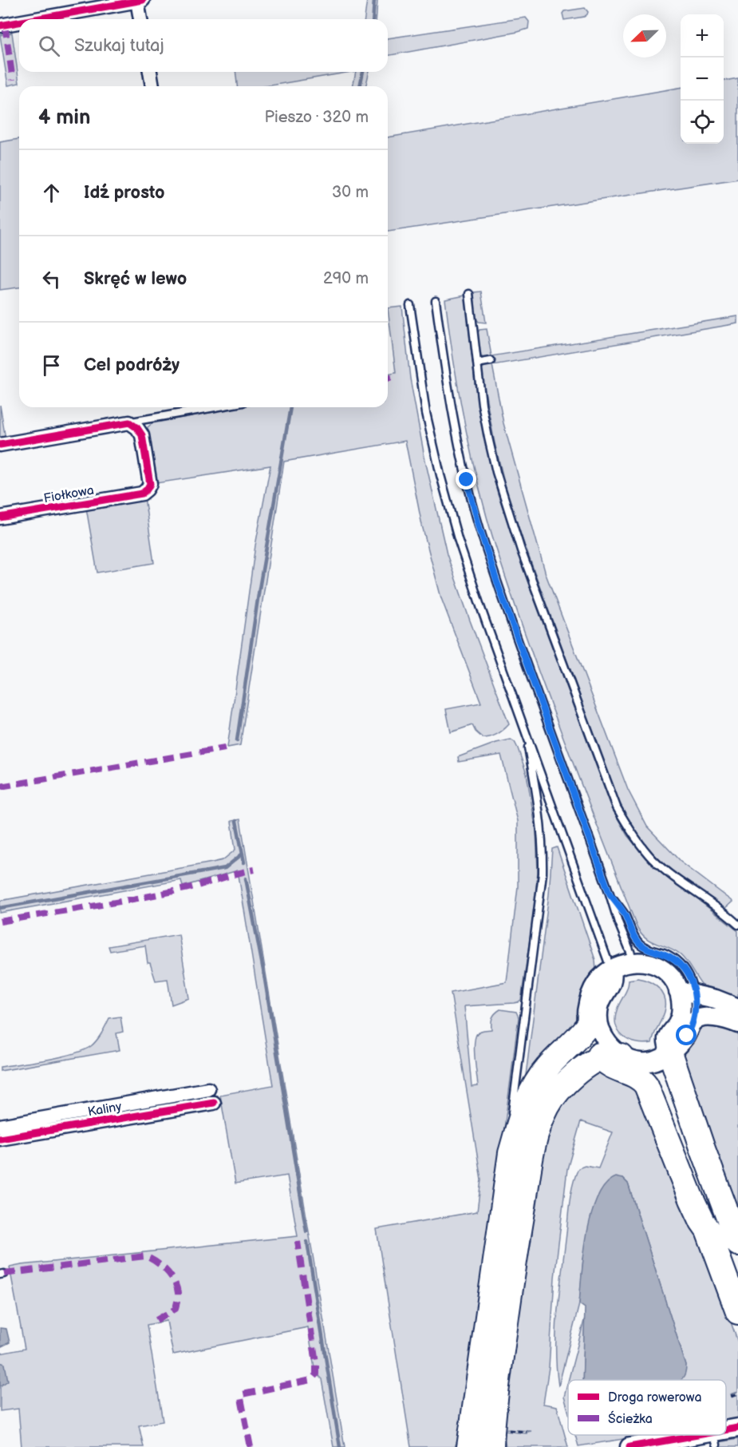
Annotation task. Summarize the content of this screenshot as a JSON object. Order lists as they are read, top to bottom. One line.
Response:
{"streets":{"street":["Fiołkowa","Kaliny"]},"legend":["Droga rowerowa","Ścieżka"],"north":"bottom left","page":{"map_buttons":["+","−"],"search":"Szukaj tutaj","heading":["4 min","Pieszo · 320 m"],"list":[["Idź prosto","30 m"],["Skręć w lewo","290 m"],"Cel podróży"]}}
